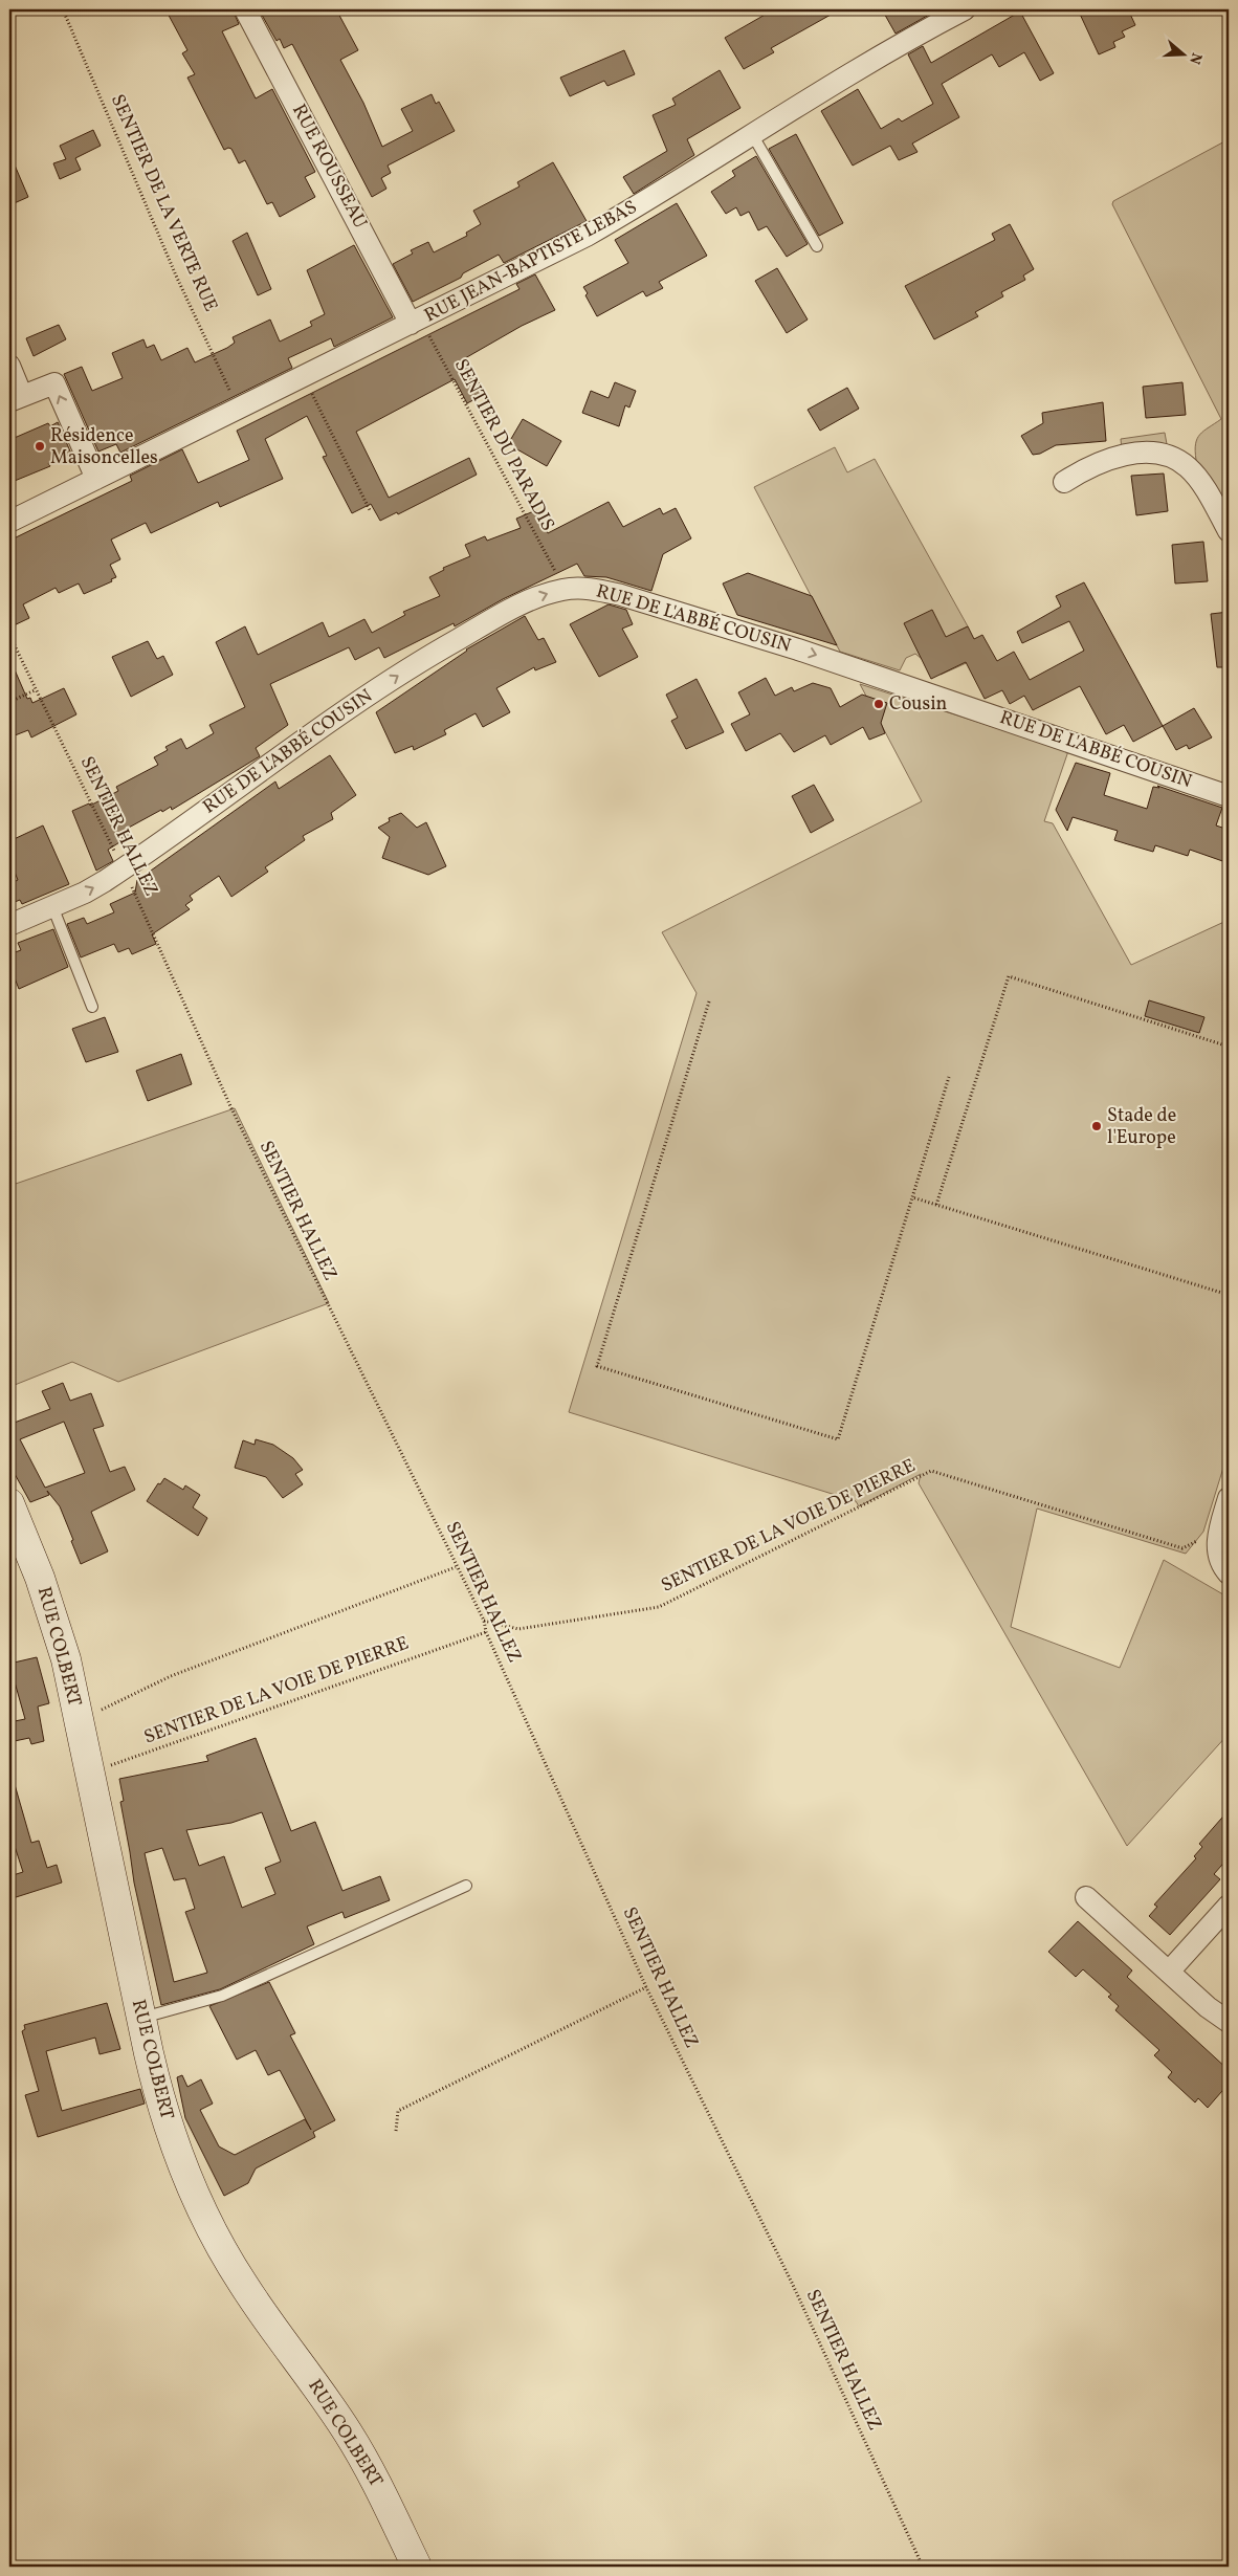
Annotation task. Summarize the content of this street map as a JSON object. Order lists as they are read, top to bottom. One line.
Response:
{"streets":{"main road":["RUE COLBERT"],"street":["RUE ROUSSEAU","RUE JEAN-BAPTISTE LEBAS","RUE DE L'ABBÉ COUSIN"],"path":["SENTIER DE LA VERTE RUE","SENTIER DU PARADIS","SENTIER HALLEZ","SENTIER DE LA VOIE DE PIERRE"]},"crossings":[["RUE ROUSSEAU","RUE JEAN-BAPTISTE LEBAS"],["RUE ROUSSEAU","SENTIER DU PARADIS"],["SENTIER DE LA VERTE RUE","RUE JEAN-BAPTISTE LEBAS"],["RUE JEAN-BAPTISTE LEBAS","SENTIER DU PARADIS"],["SENTIER DU PARADIS","RUE DE L'ABBÉ COUSIN"],["RUE DE L'ABBÉ COUSIN","SENTIER HALLEZ"],["SENTIER HALLEZ","SENTIER DE LA VOIE DE PIERRE"],["SENTIER DE LA VOIE DE PIERRE","RUE COLBERT"]],"one_way":["RUE DE L'ABBÉ COUSIN"],"places":["Résidence Maisoncelles","Cousin","Stade de l'Europe"],"north":"right"}
